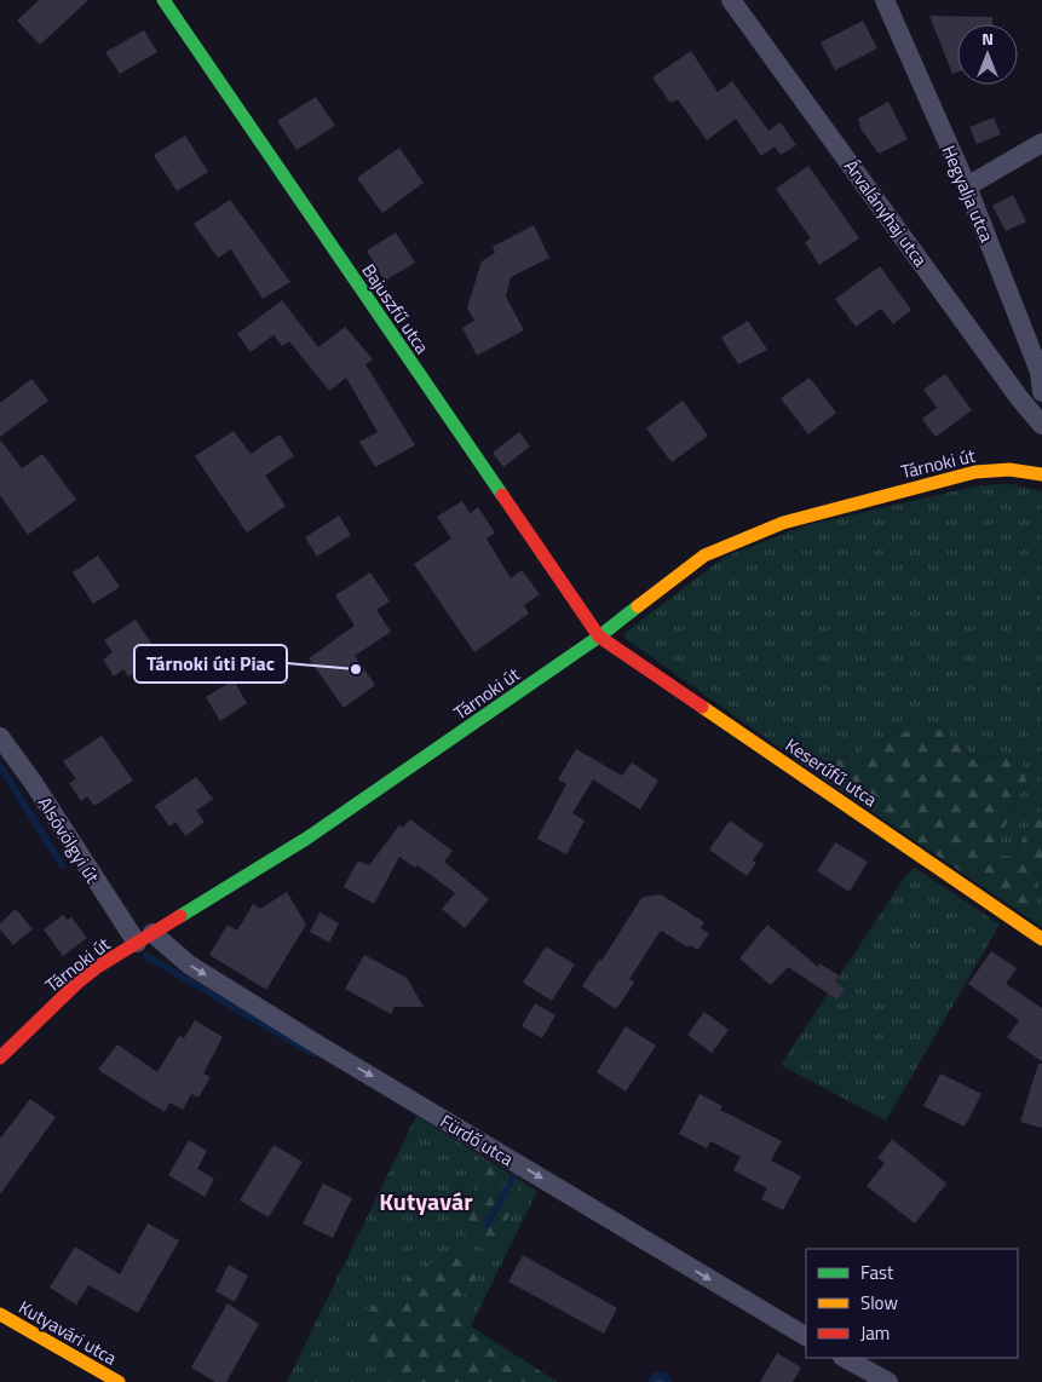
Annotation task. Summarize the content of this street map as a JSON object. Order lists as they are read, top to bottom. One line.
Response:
{"streets":{"street":["Hegyalja utca","Árvalányhaj utca","Bajuszfű utca","Tárnoki út","Keserűfű utca","Alsóvölgyi út","Fürdő utca","Kutyavári utca"]},"crossings":[["Bajuszfű utca","Tárnoki út"],["Bajuszfű utca","Keserűfű utca"],["Tárnoki út","Keserűfű utca"],["Tárnoki út","Alsóvölgyi út"],["Tárnoki út","Fürdő utca"],["Alsóvölgyi út","Fürdő utca"]],"one_way":["Fürdő utca"],"districts":["Kutyavár"],"places":["Tárnoki úti Piac"],"legend":["Fast","Slow","Jam"],"north":"top"}
